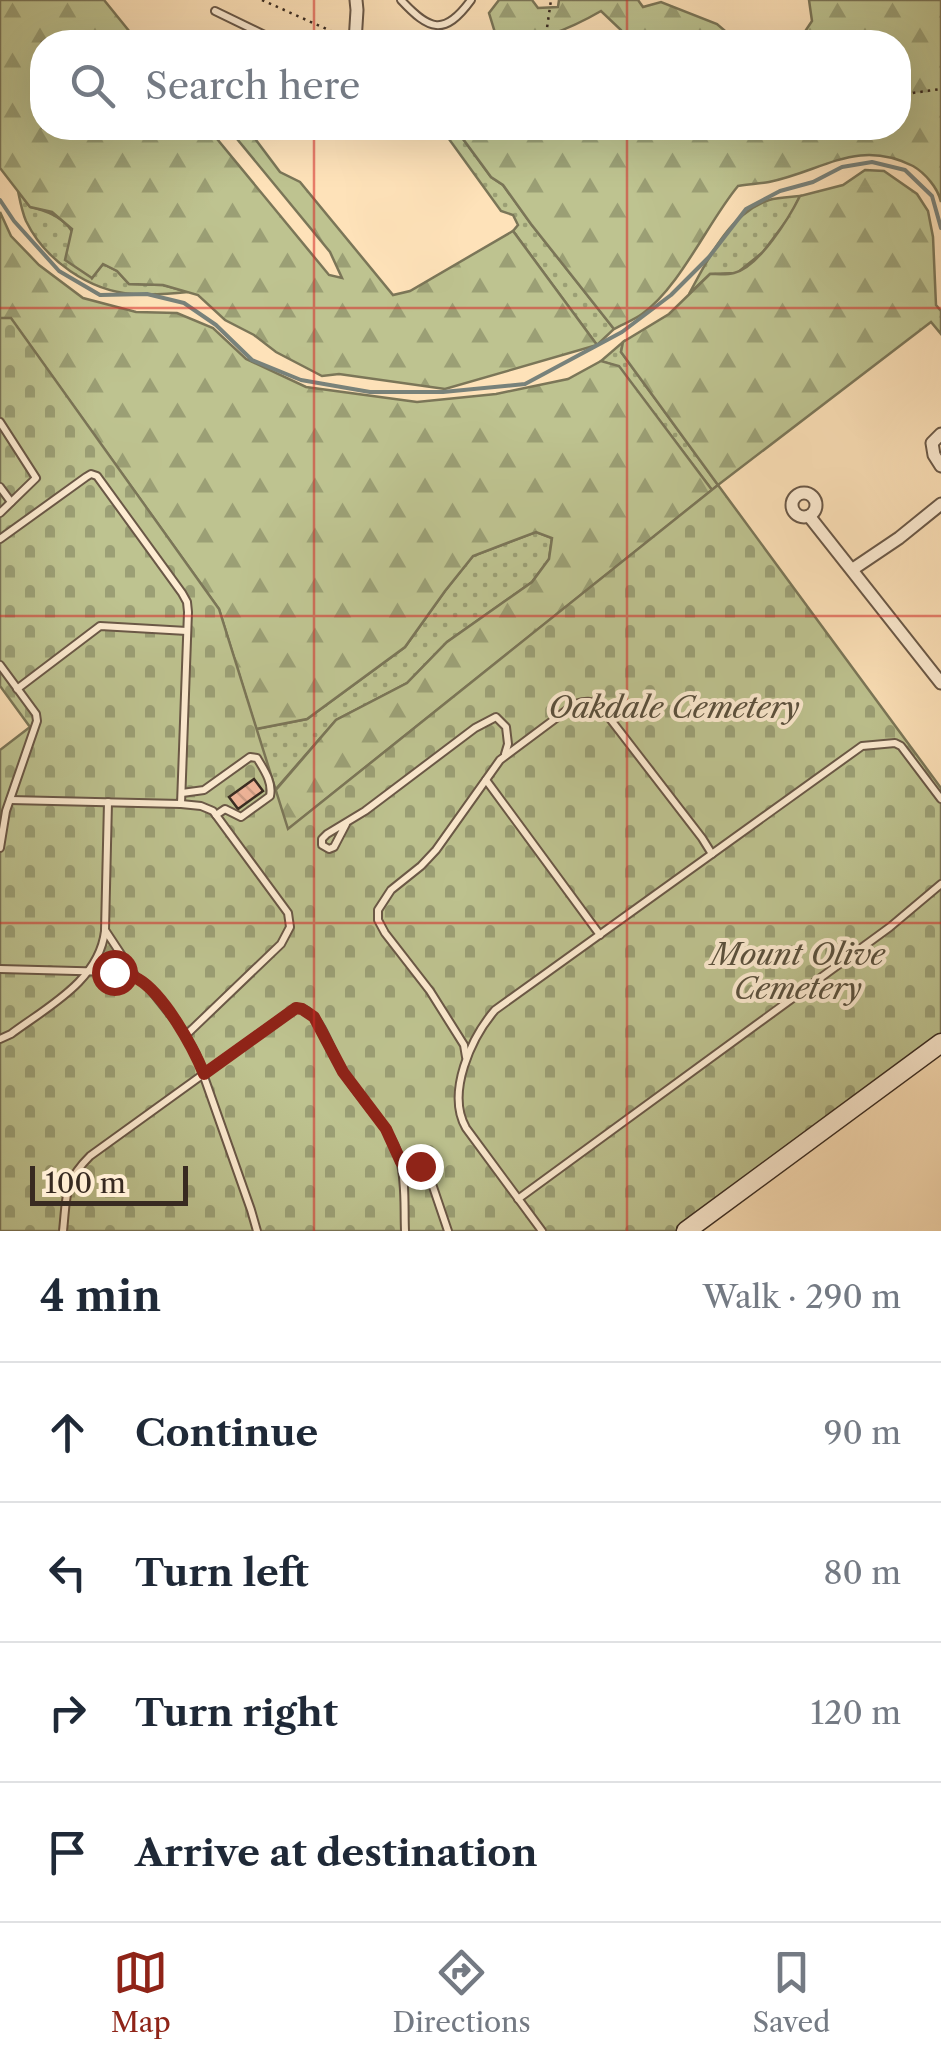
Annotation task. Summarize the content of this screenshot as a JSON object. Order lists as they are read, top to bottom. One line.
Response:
{"parks":["Oakdale Cemetery","Mount Olive Cemetery"],"scale_bar":"100 m","page":{"search":"Search here","scale":"100 m","heading":["4 min","Walk · 290 m"],"list":[["Continue","90 m"],["Turn left","80 m"],["Turn right","120 m"],"Arrive at destination"],"nav":["Map","Directions","Saved"]}}
